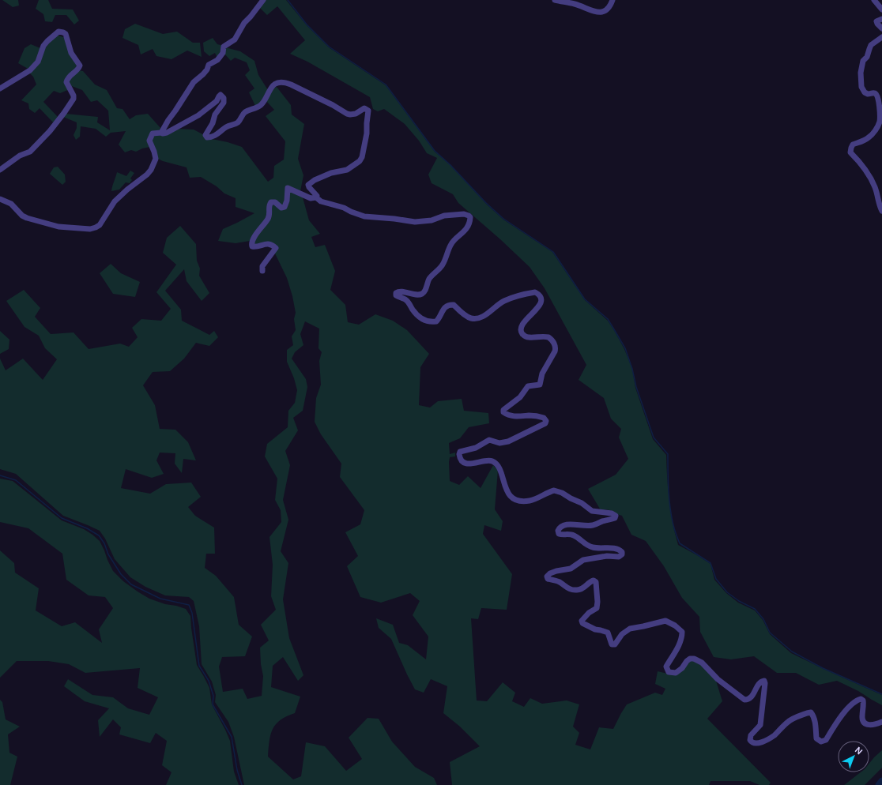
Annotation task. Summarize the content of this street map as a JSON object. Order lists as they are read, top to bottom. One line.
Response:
{"north":"top right"}
